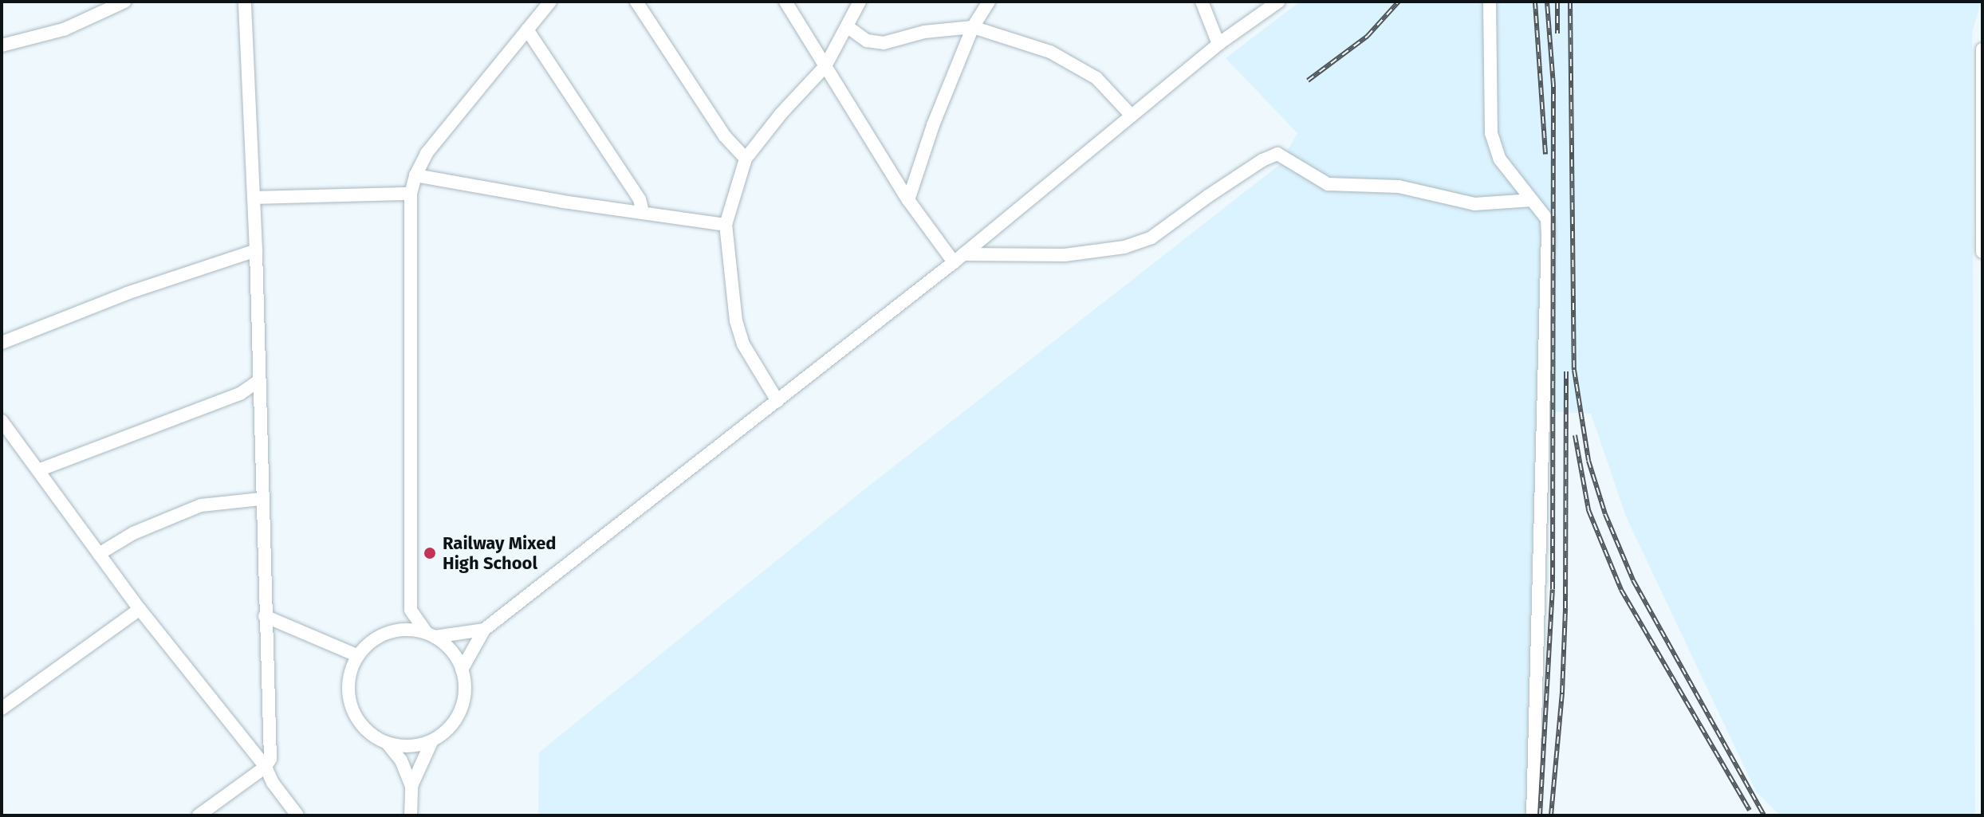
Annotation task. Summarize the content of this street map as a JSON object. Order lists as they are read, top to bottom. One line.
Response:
{"places":["Railway Mixed High School"]}
